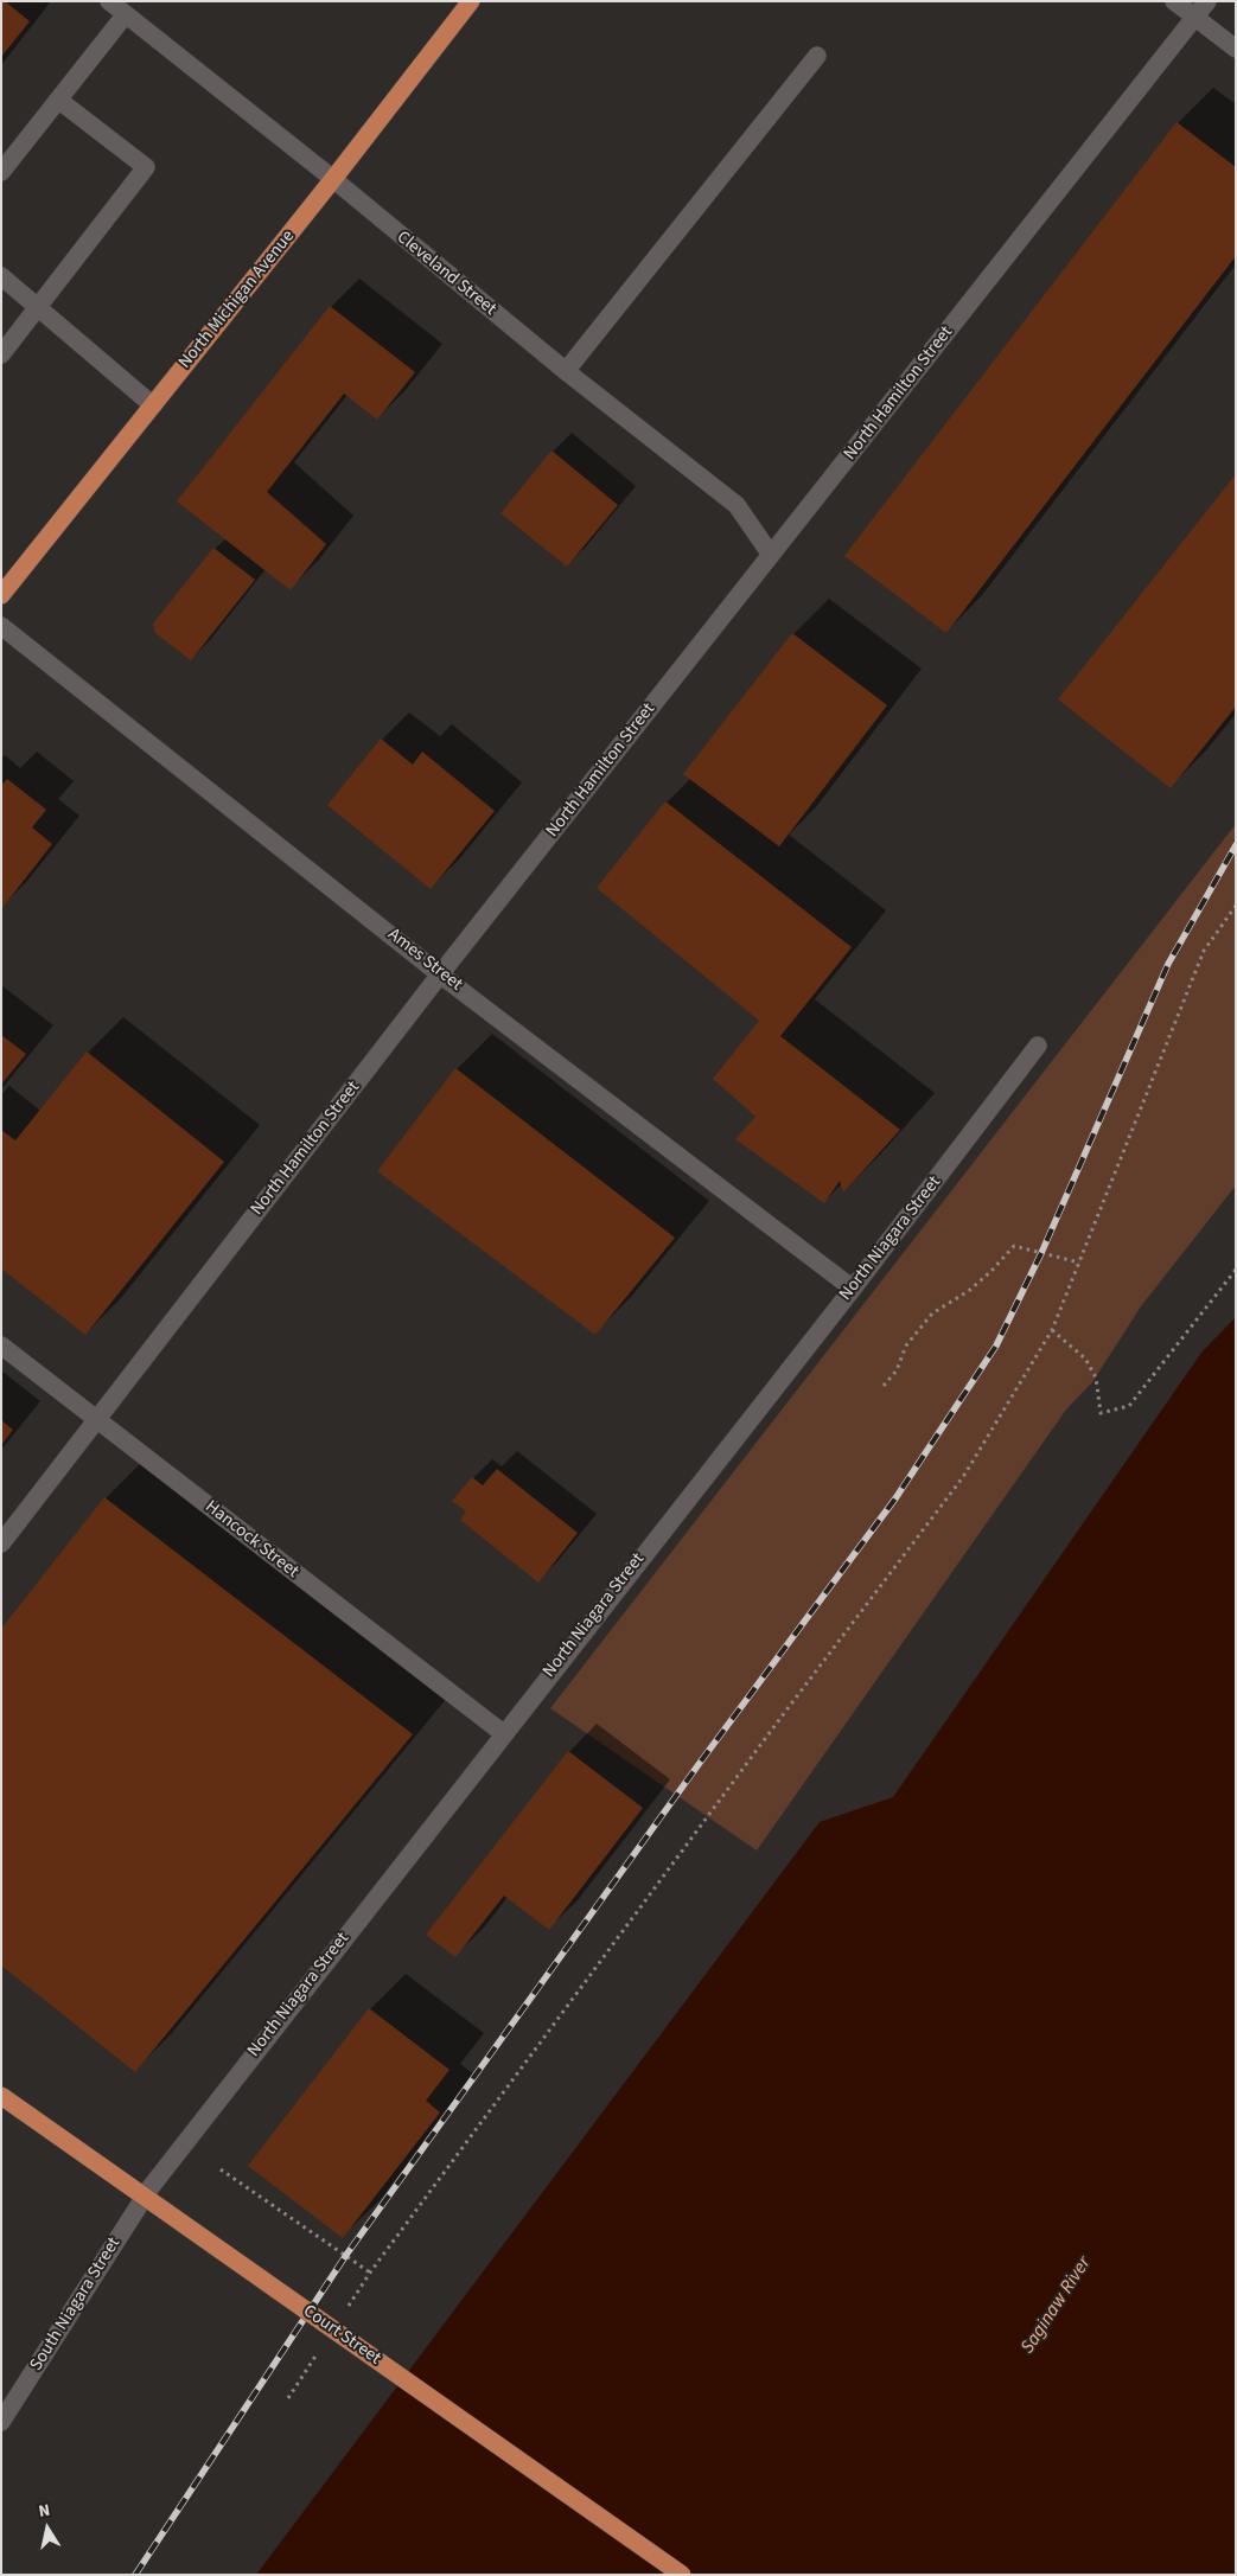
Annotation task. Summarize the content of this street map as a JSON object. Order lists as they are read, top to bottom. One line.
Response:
{"streets":{"main road":["North Michigan Avenue","Court Street"],"street":["Cleveland Street","North Hamilton Street","Ames Street","North Niagara Street","Hancock Street","South Niagara Street"]},"crossings":[["Cleveland Street","North Michigan Avenue"],["Cleveland Street","North Hamilton Street"],["North Hamilton Street","Ames Street"],["North Hamilton Street","Hancock Street"],["Ames Street","North Niagara Street"],["North Niagara Street","Hancock Street"],["North Niagara Street","South Niagara Street"]],"water":["Saginaw River"],"north":"top"}
